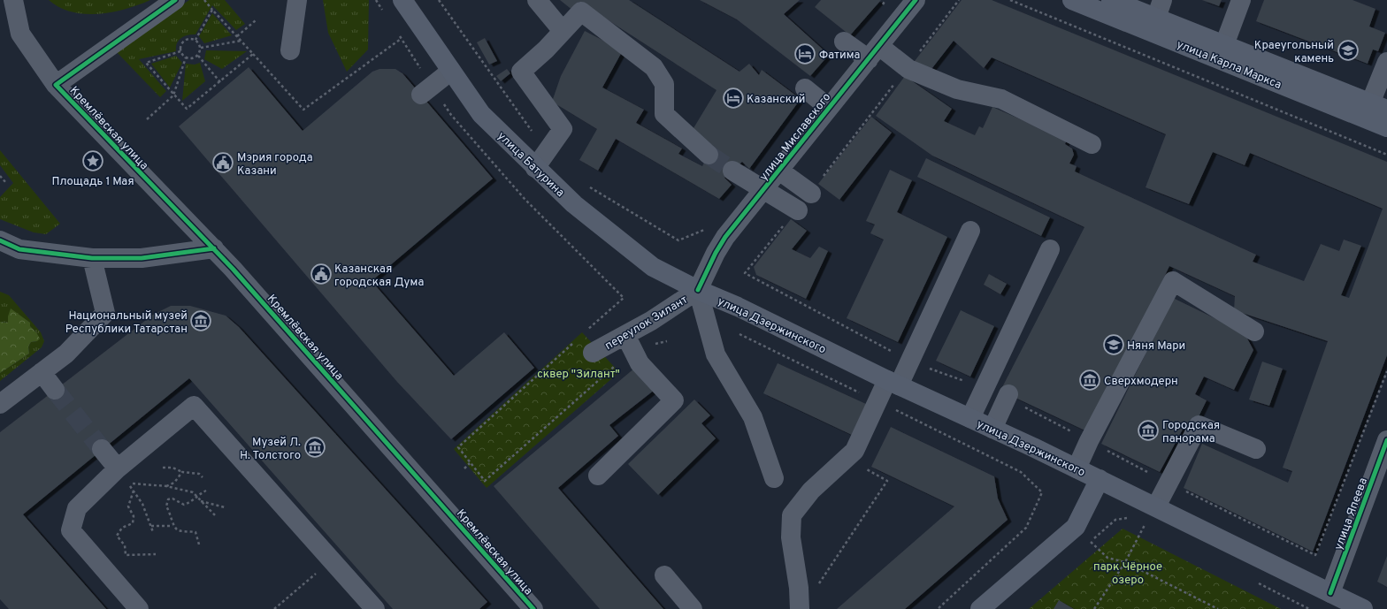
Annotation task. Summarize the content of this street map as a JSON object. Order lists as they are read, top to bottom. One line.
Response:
{"streets":{"main road":["улица Карла Маркса","улица Батурина","улица Дзержинского"],"street":["Кремлёвская улица","улица Миславского","переулок Зилант","улица Япеева"]},"crossings":[["улица Миславского","улица Батурина"],["улица Миславского","переулок Зилант"],["улица Миславского","улица Дзержинского"],["улица Батурина","переулок Зилант"],["улица Батурина","улица Дзержинского"],["переулок Зилант","улица Дзержинского"],["улица Дзержинского","улица Япеева"]],"parks":["сквер \"Зилант\"","парк Чёрное озеро"],"places":{"school or university":["Краеугольный камень","Няня Мари"],"hotel":["Фатима","Казанский"],"place":["Площадь 1 Мая"],"public building":["Мэрия города Казани","Казанская городская Дума"],"museum":["Национальный музей Республики Татарстан","Сверхмодерн","Городская панорама","Музей Л. Н. Толстого"]}}
